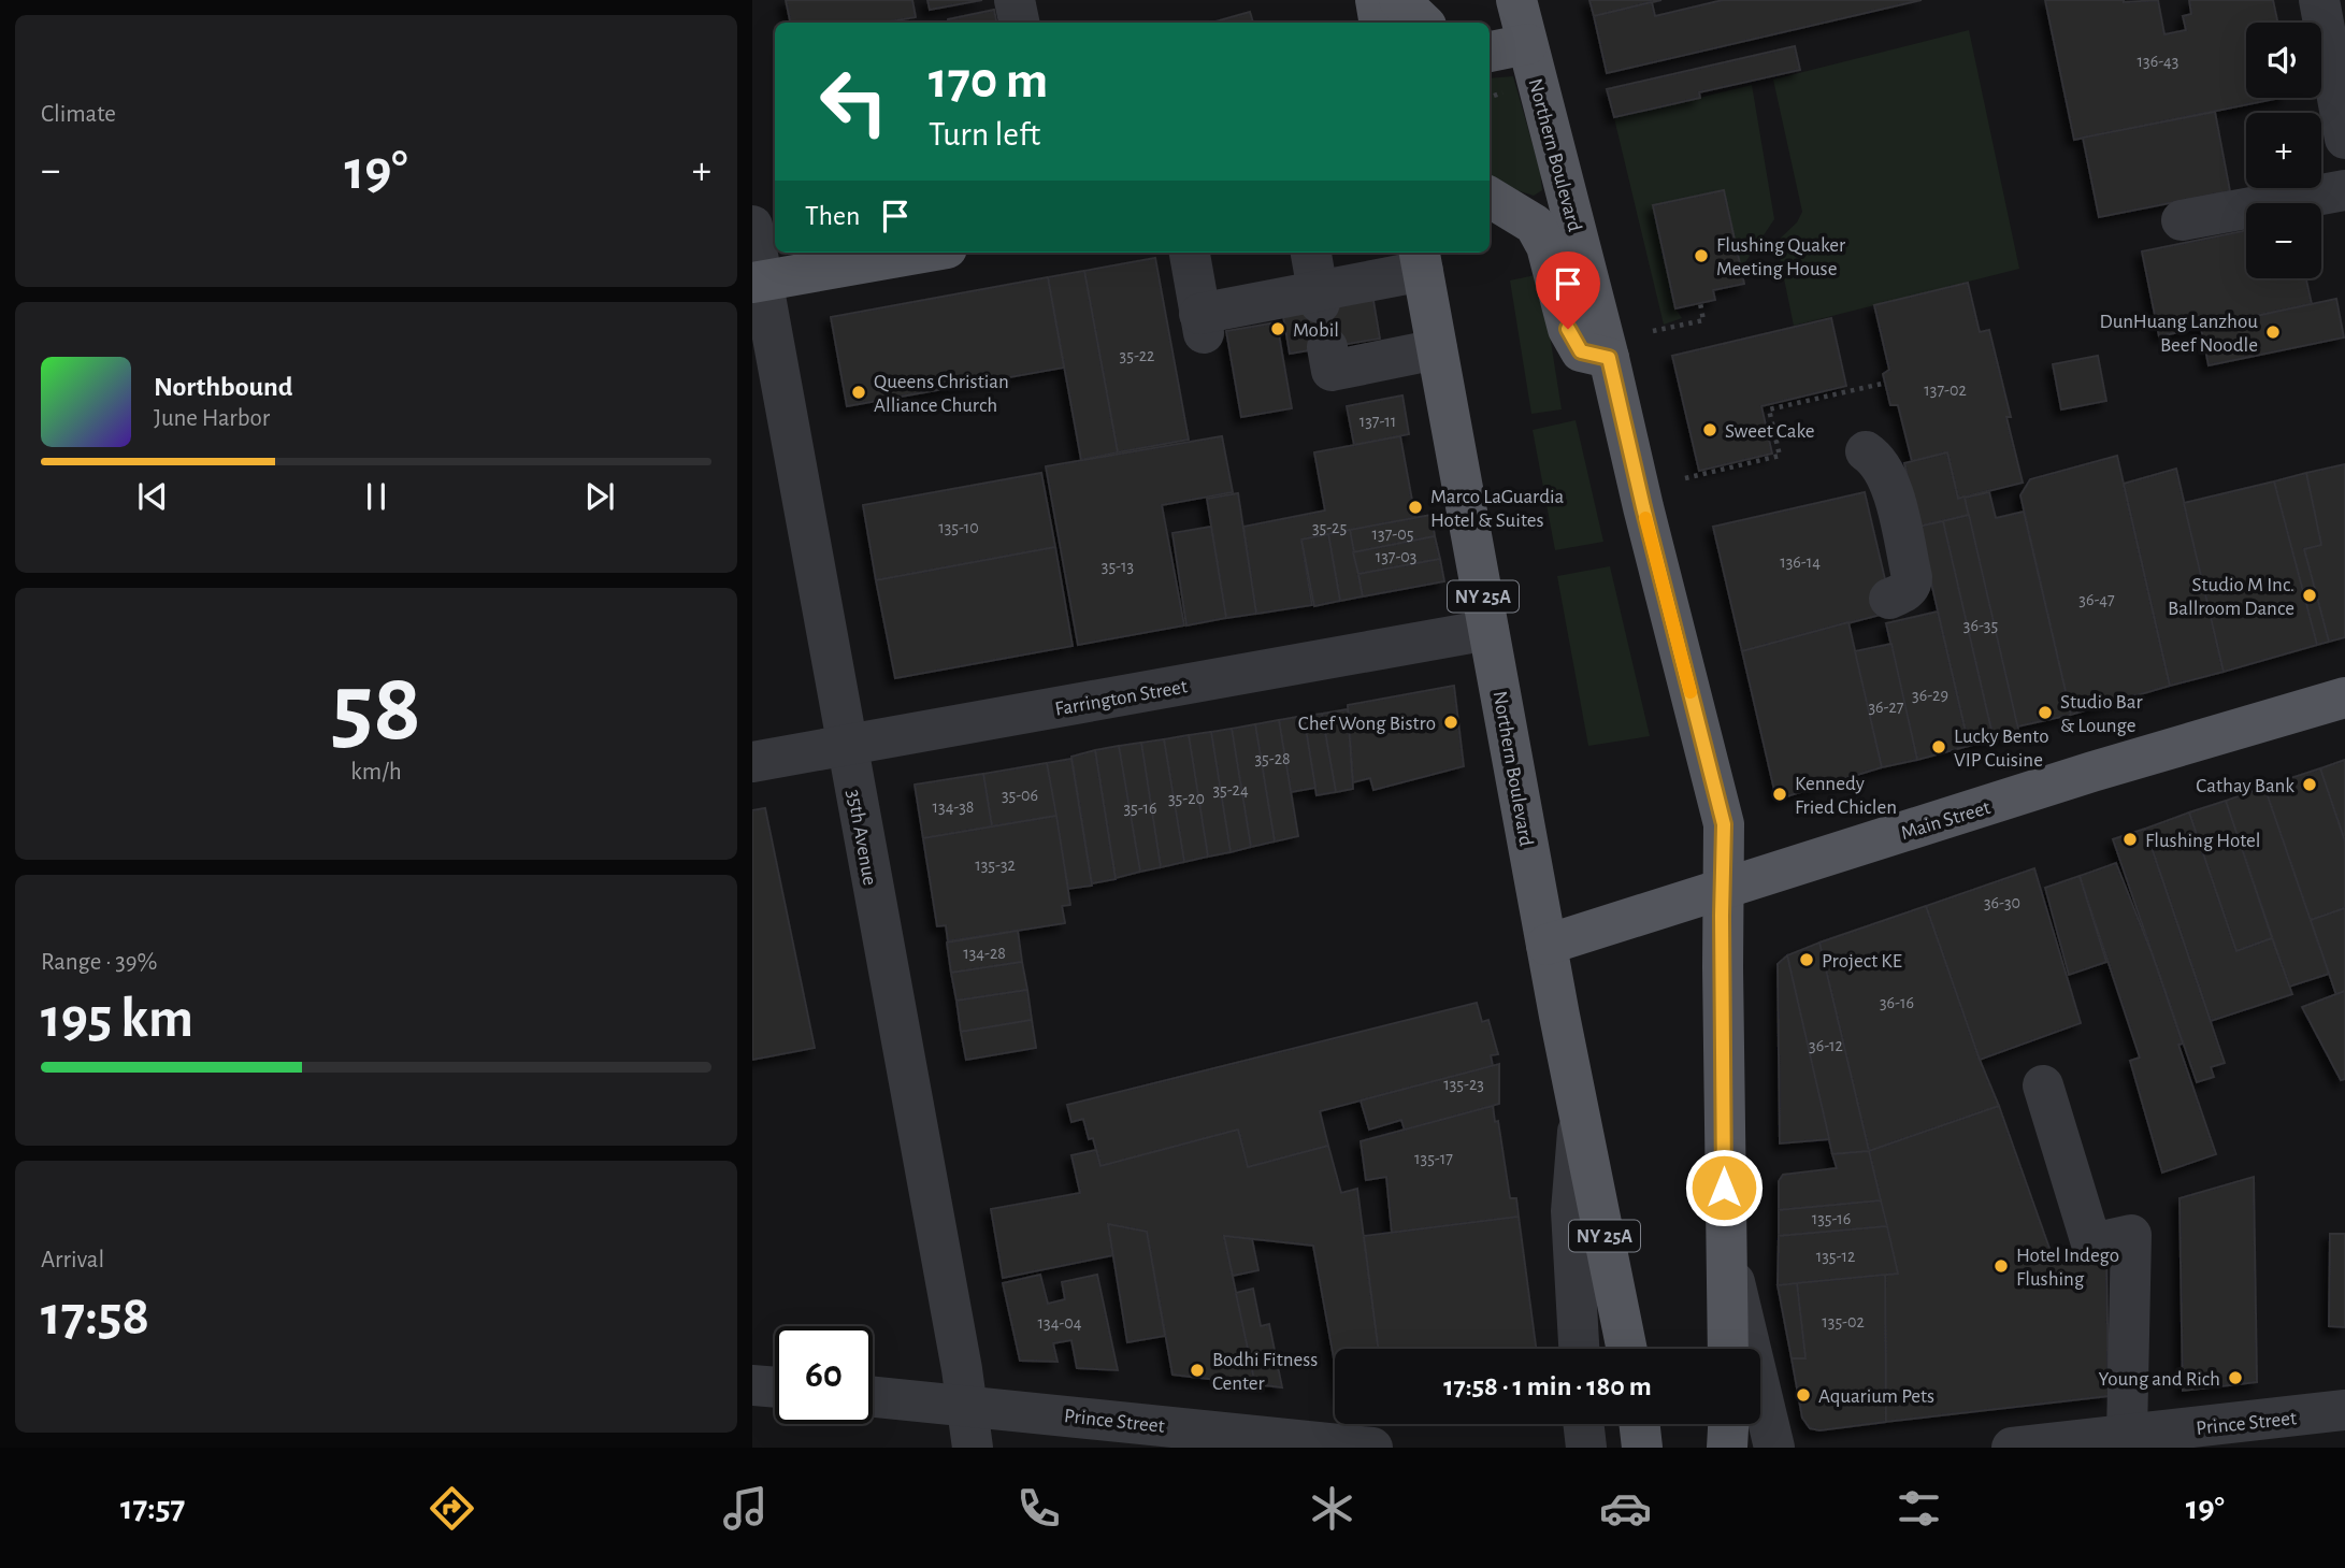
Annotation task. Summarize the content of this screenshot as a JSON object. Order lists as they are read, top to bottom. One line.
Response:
{"streets":{"main road":["Northern Boulevard","NY 25A","Main Street"],"street":["Farrington Street","35th Avenue","Prince Street"]},"crossings":[["Northern Boulevard","Farrington Street"],["Northern Boulevard","Main Street"],["Farrington Street","35th Avenue"],["35th Avenue","Prince Street"]],"places":["Flushing Quaker Meeting House","Mobil","DunHuang Lanzhou Beef Noodle","Queens Christian Alliance Church","Sweet Cake","Marco LaGuardia Hotel & Suites","Studio M Inc. Ballroom Dance","Studio Bar & Lounge","Chef Wong Bistro","Lucky Bento VIP Cuisine","Cathay Bank","Kennedy Fried Chiclen","Flushing Hotel","Project KE","Hotel Indego Flushing","Bodhi Fitness Center","Young and Rich","Aquarium Pets"],"house_numbers":["136-43","35-22","137-02","137-11","135-10","35-25","137-05","137-03","136-14","35-13","36-47","36-35","36-29","36-27","35-28","35-24","35-06","35-20","134-38","35-16","135-32","36-30","134-28","36-16","36-12","135-23","135-17","135-16","135-12","135-02","134-04"],"page":{"tile":["Climate",["58","km/h"],["Range · 39%","195 km"],["Arrival","17:58"]],"map_buttons":["+","−"],"turn":["170 m","Turn left"],"heat":["−","19°","+"],"then":"Then","song":["Northbound","June Harbor"],"limit":"60","trip":"17:58 · 1 min · 180 m","tabs":["17:57","19°"]}}
